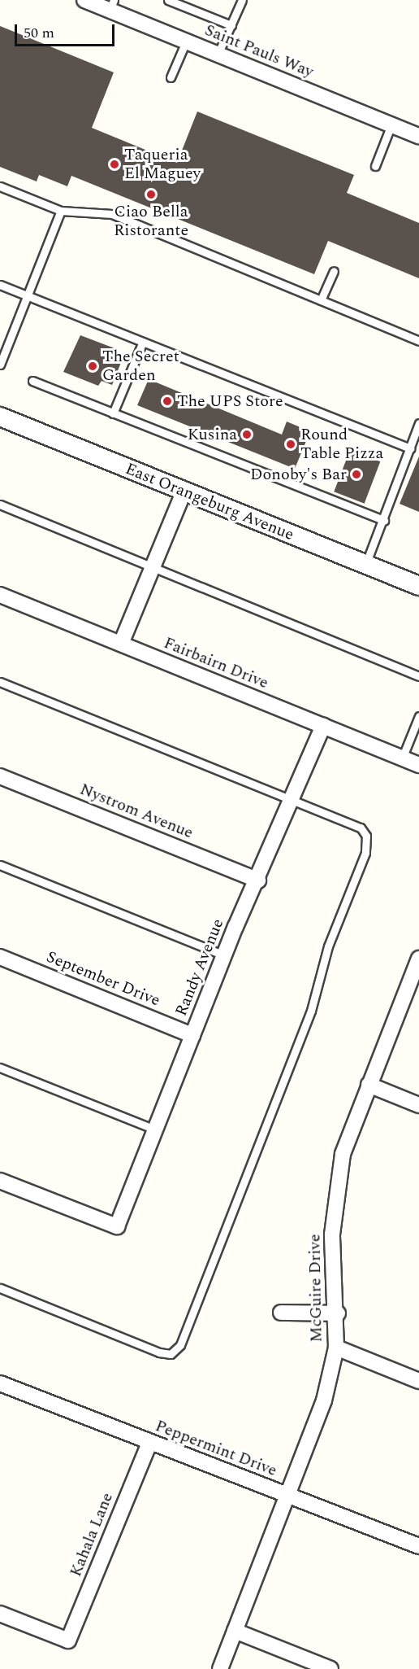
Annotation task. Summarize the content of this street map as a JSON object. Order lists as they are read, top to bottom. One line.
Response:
{"streets":{"street":["Saint Pauls Way","East Orangeburg Avenue","Fairbairn Drive","Nystrom Avenue","Randy Avenue","September Drive","McGuire Drive","Peppermint Drive","Kahala Lane"]},"crossings":[["Fairbairn Drive","Randy Avenue"],["Nystrom Avenue","Randy Avenue"],["Randy Avenue","September Drive"],["McGuire Drive","Peppermint Drive"],["Peppermint Drive","Kahala Lane"]],"places":["Taqueria El Maguey","Ciao Bella Ristorante","The Secret Garden","The UPS Store","Kusina","Round Table Pizza","Donoby's Bar"],"scale_bar":"50 m"}
